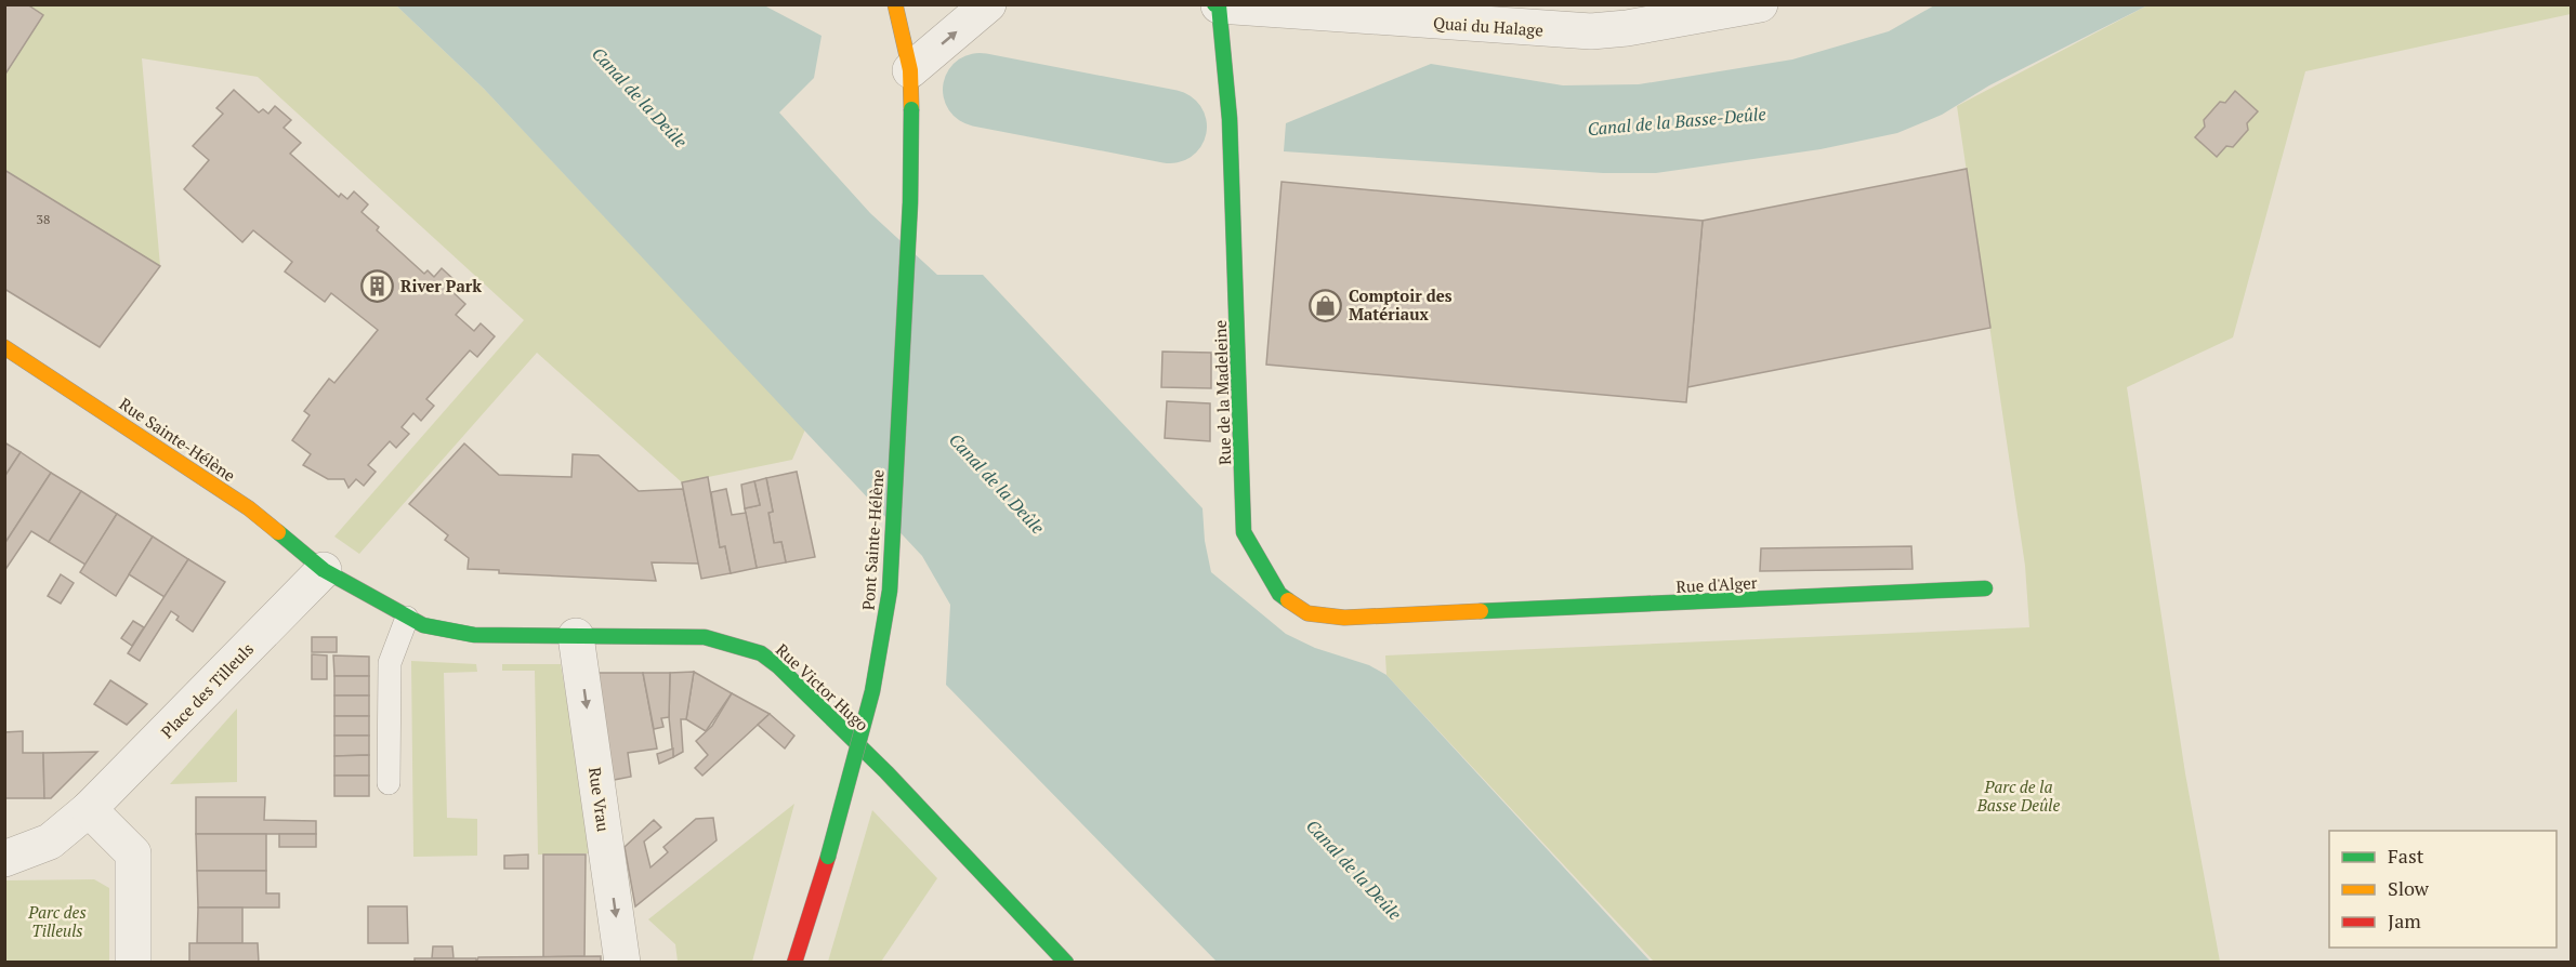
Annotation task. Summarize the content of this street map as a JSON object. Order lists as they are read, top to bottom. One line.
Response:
{"streets":{"street":["Quai du Halage","Rue de la Madeleine","Rue Sainte-Hélène","Pont Sainte-Hélène","Rue d'Alger","Rue Victor Hugo","Place des Tilleuls","Rue Vrau"]},"crossings":[["Quai du Halage","Rue de la Madeleine"],["Rue de la Madeleine","Rue d'Alger"],["Rue Sainte-Hélène","Rue Victor Hugo"],["Rue Sainte-Hélène","Place des Tilleuls"],["Rue Victor Hugo","Place des Tilleuls"],["Rue Victor Hugo","Rue Vrau"]],"one_way":["Rue Vrau"],"water":["Canal de la Deûle","Canal de la Basse-Deûle"],"parks":["Parc de la Basse Deûle","Parc des Tilleuls"],"places":{"building":["River Park"],"shop":["Comptoir des Matériaux"]},"house_numbers":["38"],"legend":["Fast","Slow","Jam"]}
